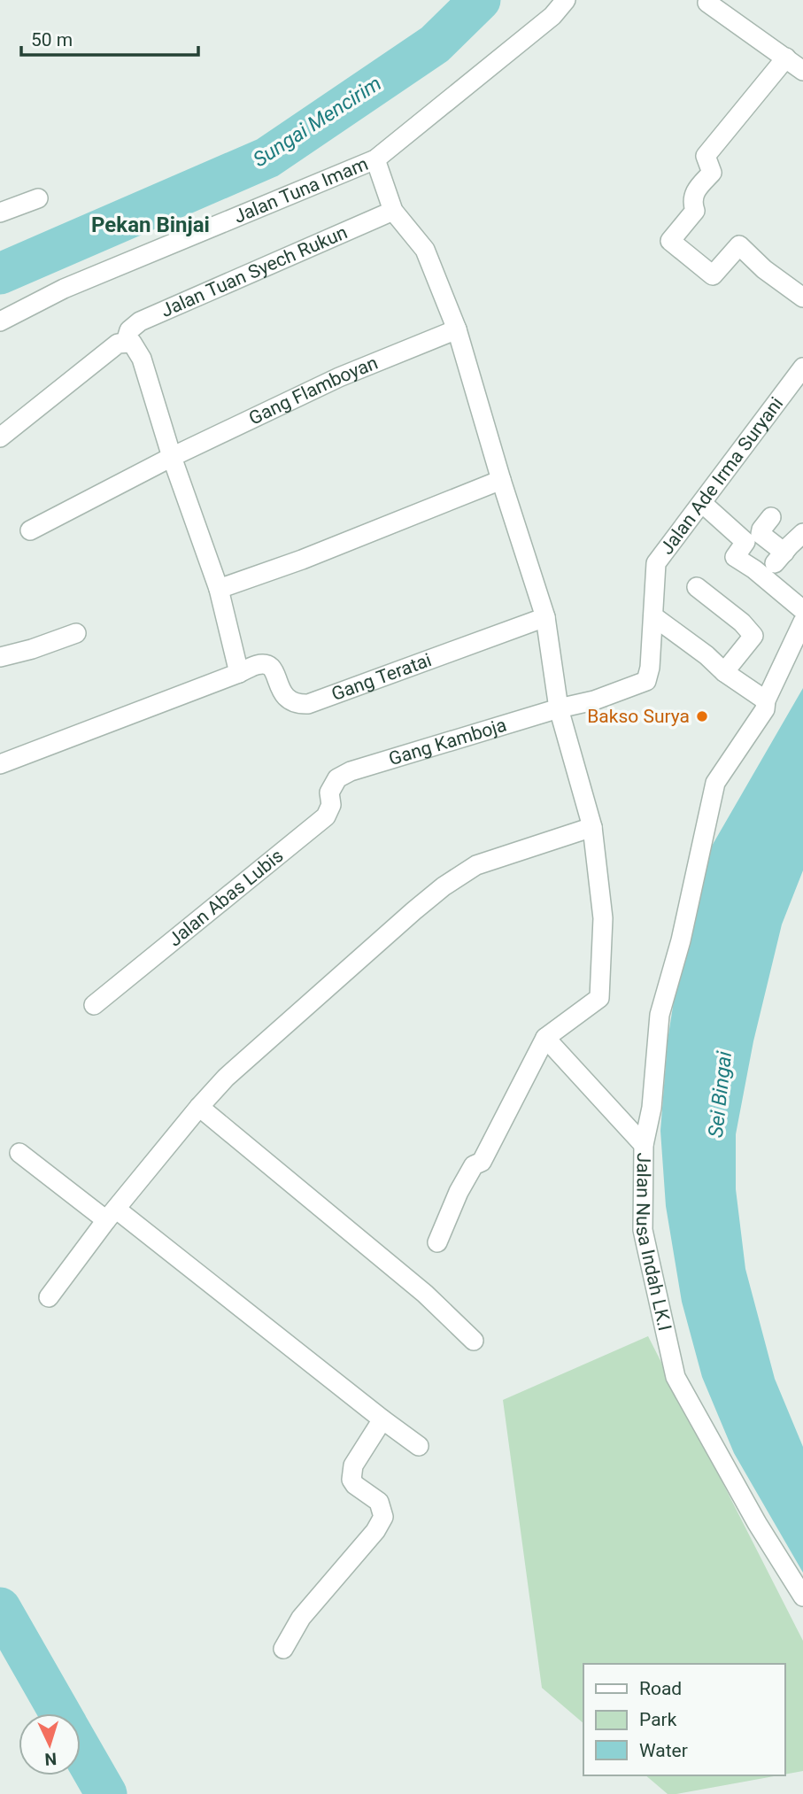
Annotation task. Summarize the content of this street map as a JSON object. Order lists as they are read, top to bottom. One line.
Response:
{"streets":{"street":["Jalan Tuna Imam","Jalan Tuan Syech Rukun","Gang Flamboyan","Jalan Ade Irma Suryani","Gang Teratai","Gang Kamboja","Jalan Abas Lubis","Jalan Nusa Indah LK.I"]},"crossings":[["Jalan Ade Irma Suryani","Gang Kamboja"],["Gang Kamboja","Jalan Abas Lubis"]],"districts":["Pekan Binjai"],"water":["Sungai Mencirim","Sei Bingai"],"places":["Bakso Surya"],"legend":["Road","Park","Water"],"scale_bar":"50 m","north":"bottom"}
